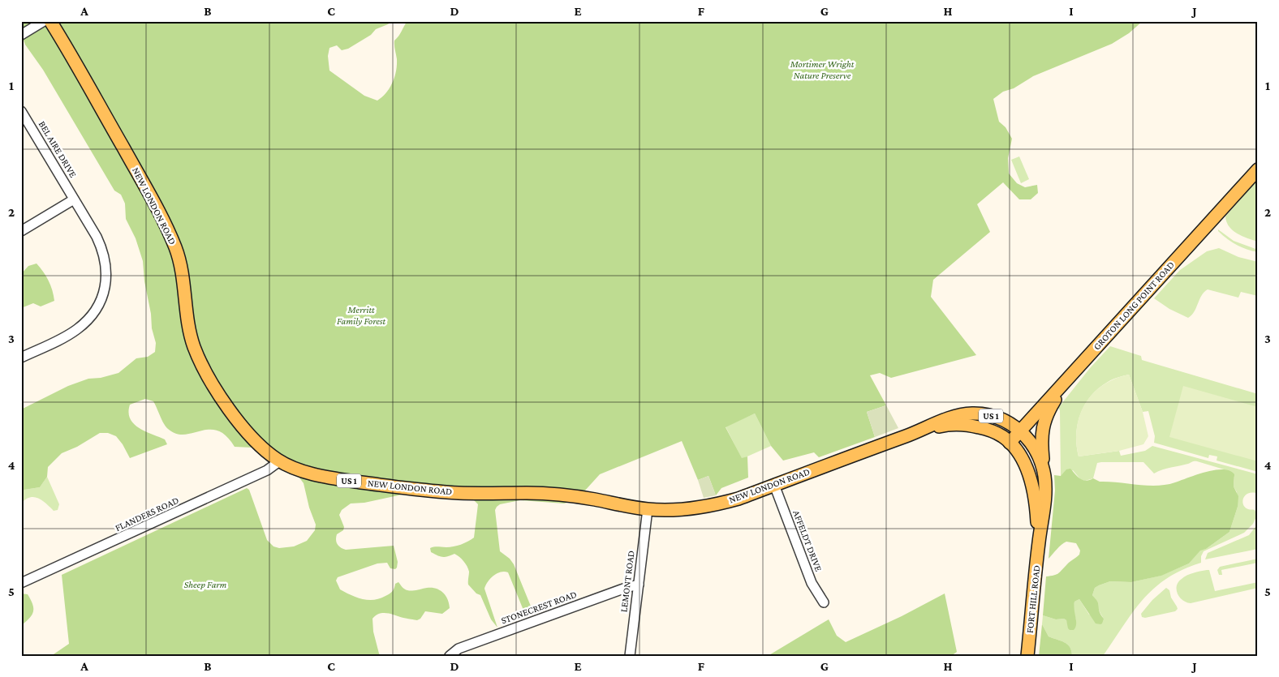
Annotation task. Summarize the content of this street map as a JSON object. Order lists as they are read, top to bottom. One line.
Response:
{"streets":{"main road":["NEW LONDON ROAD","GROTON LONG POINT ROAD","US 1","FORT HILL ROAD"],"street":["BEL AIRE DRIVE","FLANDERS ROAD","AFFELDT DRIVE","LEMONT ROAD","STONECREST ROAD"]},"crossings":[["NEW LONDON ROAD","FLANDERS ROAD"],["NEW LONDON ROAD","AFFELDT DRIVE"],["NEW LONDON ROAD","LEMONT ROAD"],["NEW LONDON ROAD","FORT HILL ROAD"],["GROTON LONG POINT ROAD","FORT HILL ROAD"],["LEMONT ROAD","STONECREST ROAD"]],"parks":["Mortimer Wright Nature Preserve","Merritt Family Forest","Sheep Farm"],"grid":{"columns":["A","B","C","D","E","F","G","H","I","J"],"rows":["1","2","3","4","5"]}}
